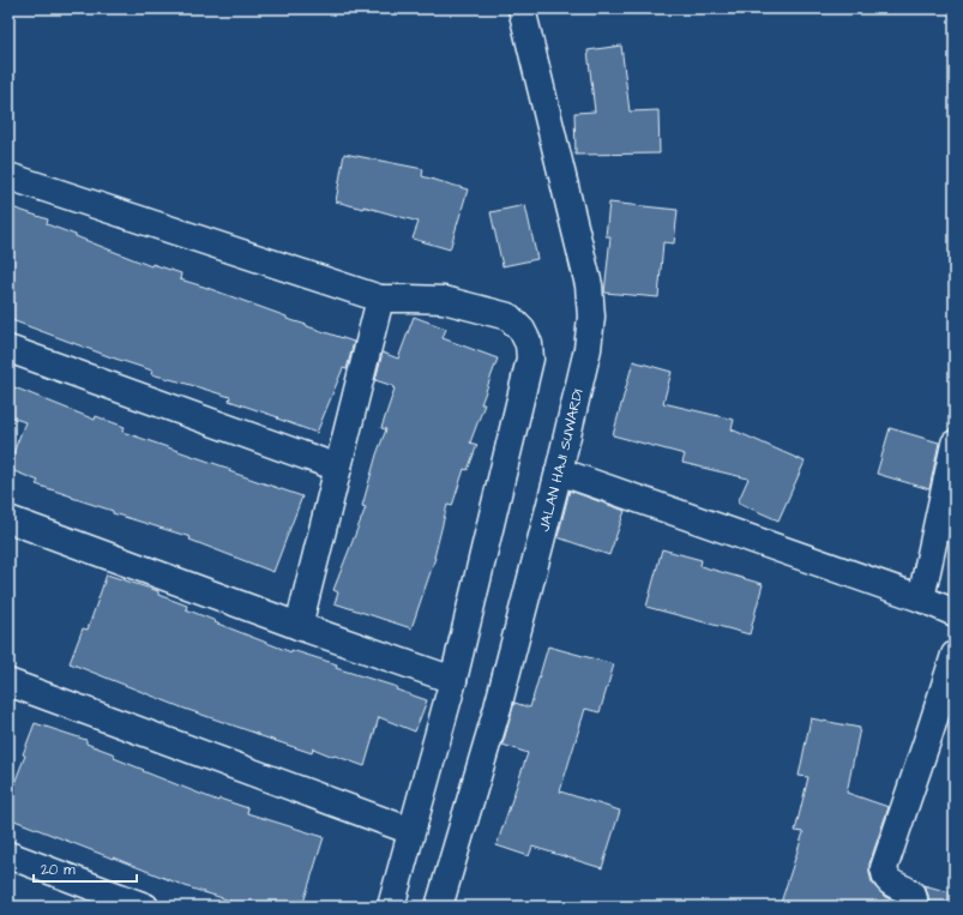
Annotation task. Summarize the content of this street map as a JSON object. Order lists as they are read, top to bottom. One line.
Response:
{"streets":{"street":["JALAN HAJI SUWARDI"]},"scale_bar":"20 m"}
